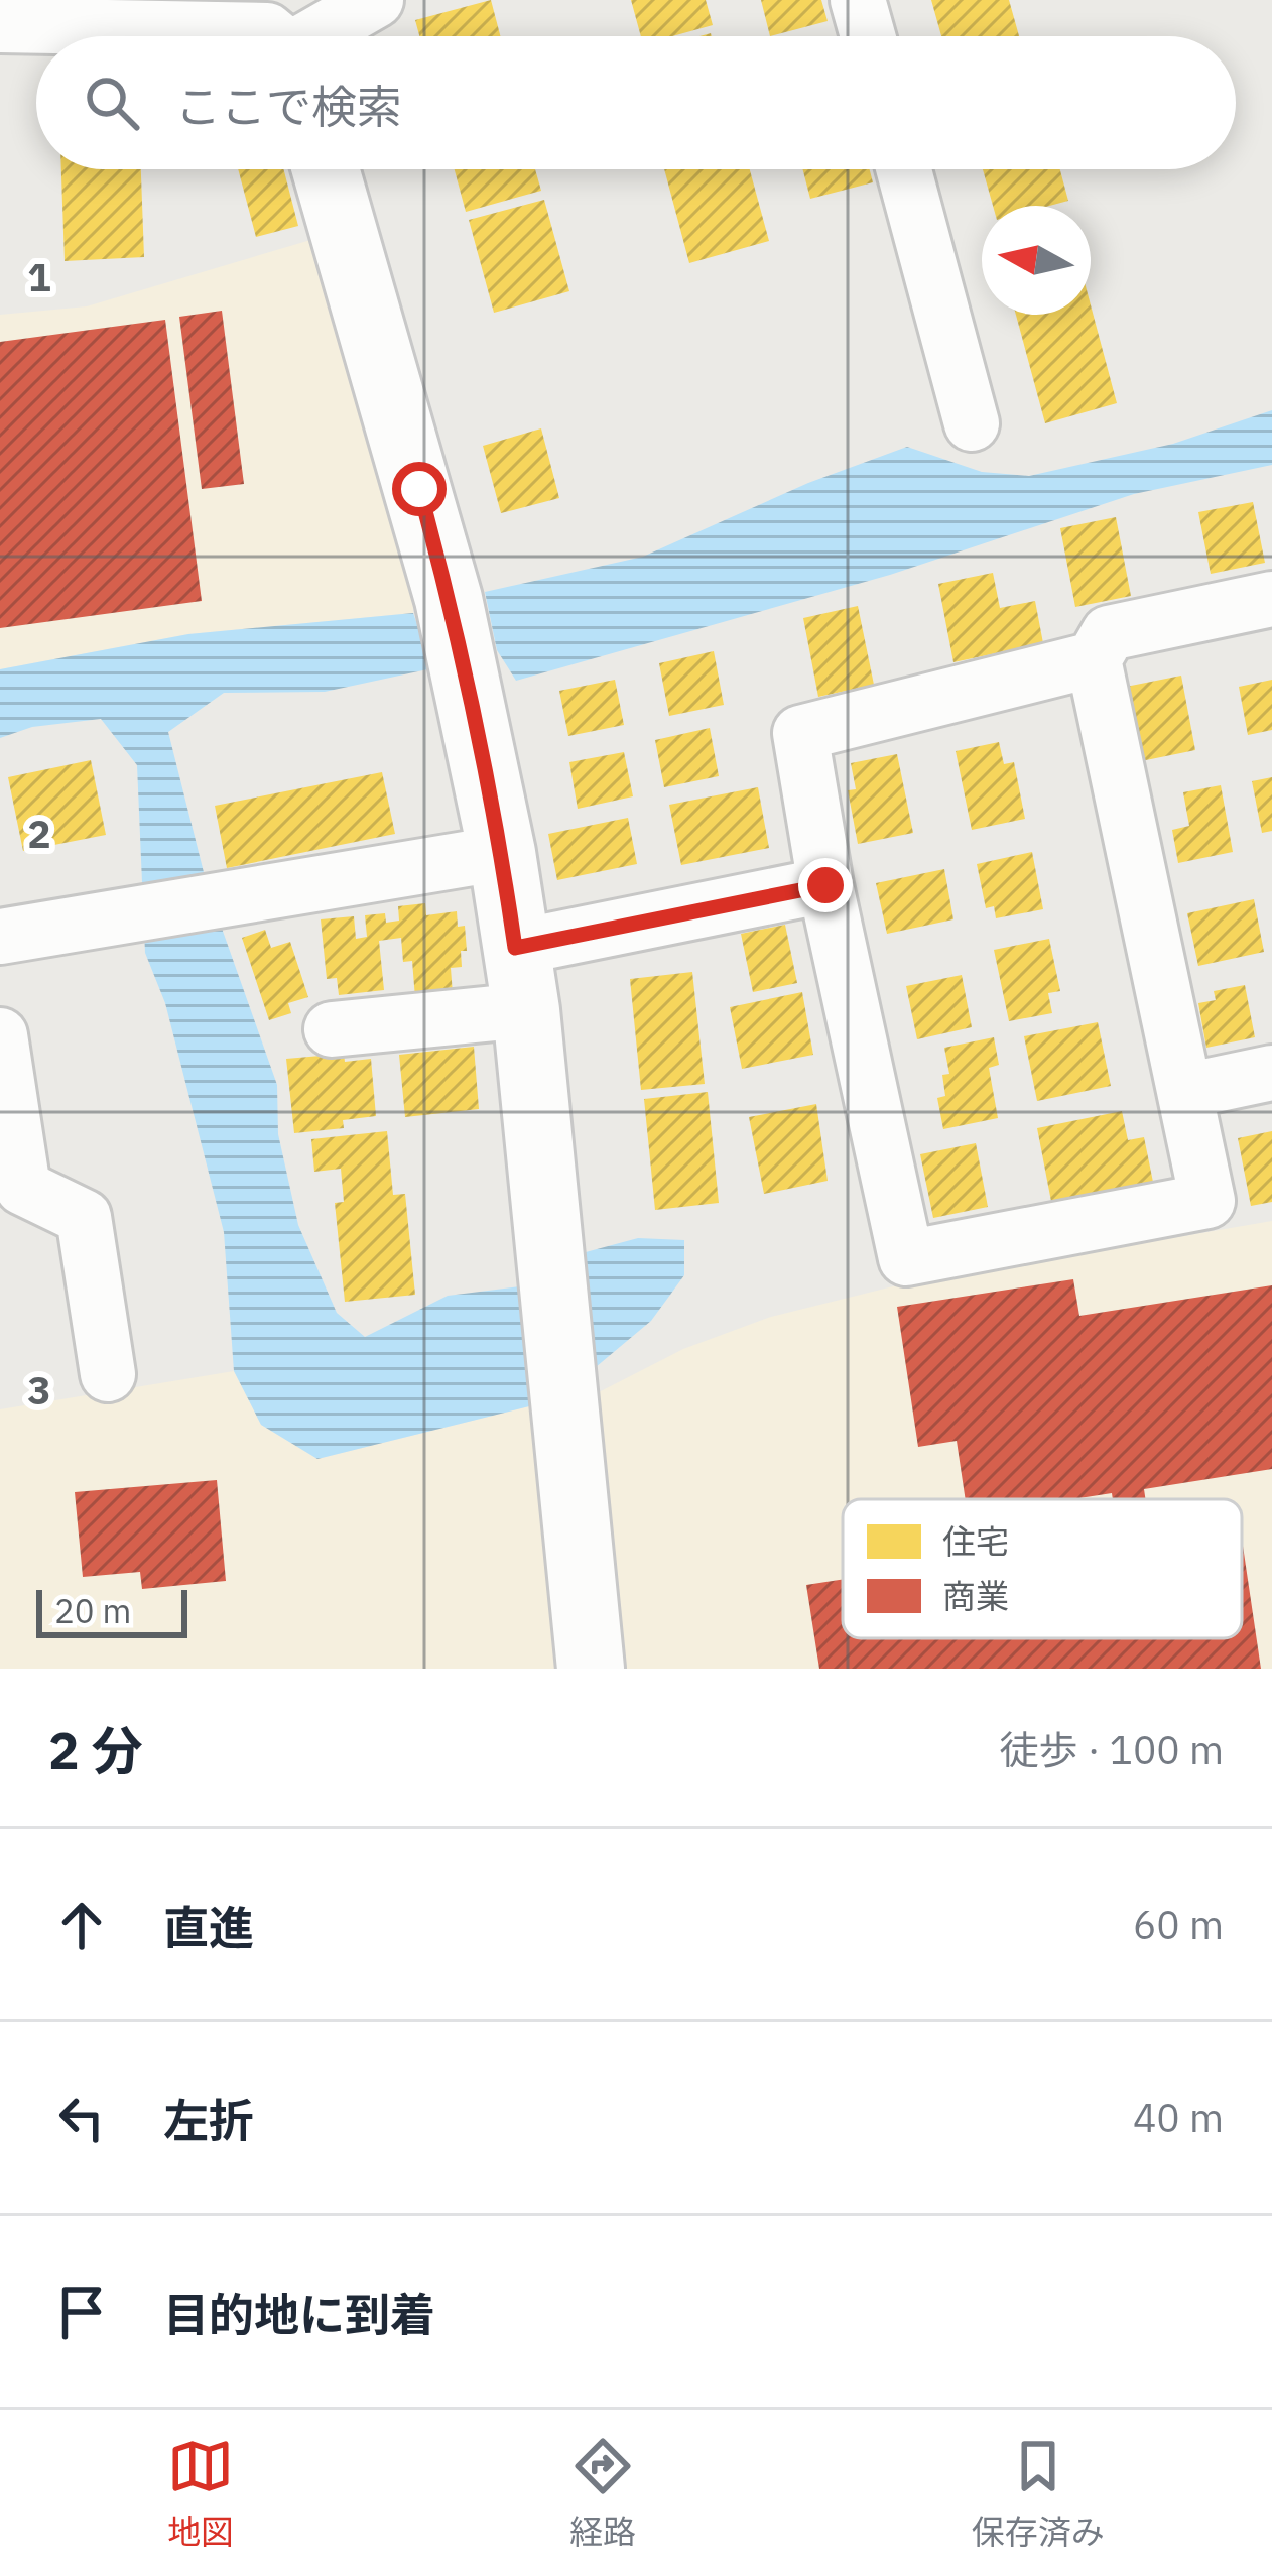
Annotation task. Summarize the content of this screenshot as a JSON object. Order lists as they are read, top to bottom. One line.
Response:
{"legend":["住宅","商業"],"scale_bar":"20 m","north":"left","page":{"search":"ここで検索","scale":"20 m","heading":["2 分","徒歩 · 100 m"],"list":[["直進","60 m"],["左折","40 m"],"目的地に到着"],"nav":["地図","経路","保存済み"]},"grid":{"rows":["1","2","3"]}}
